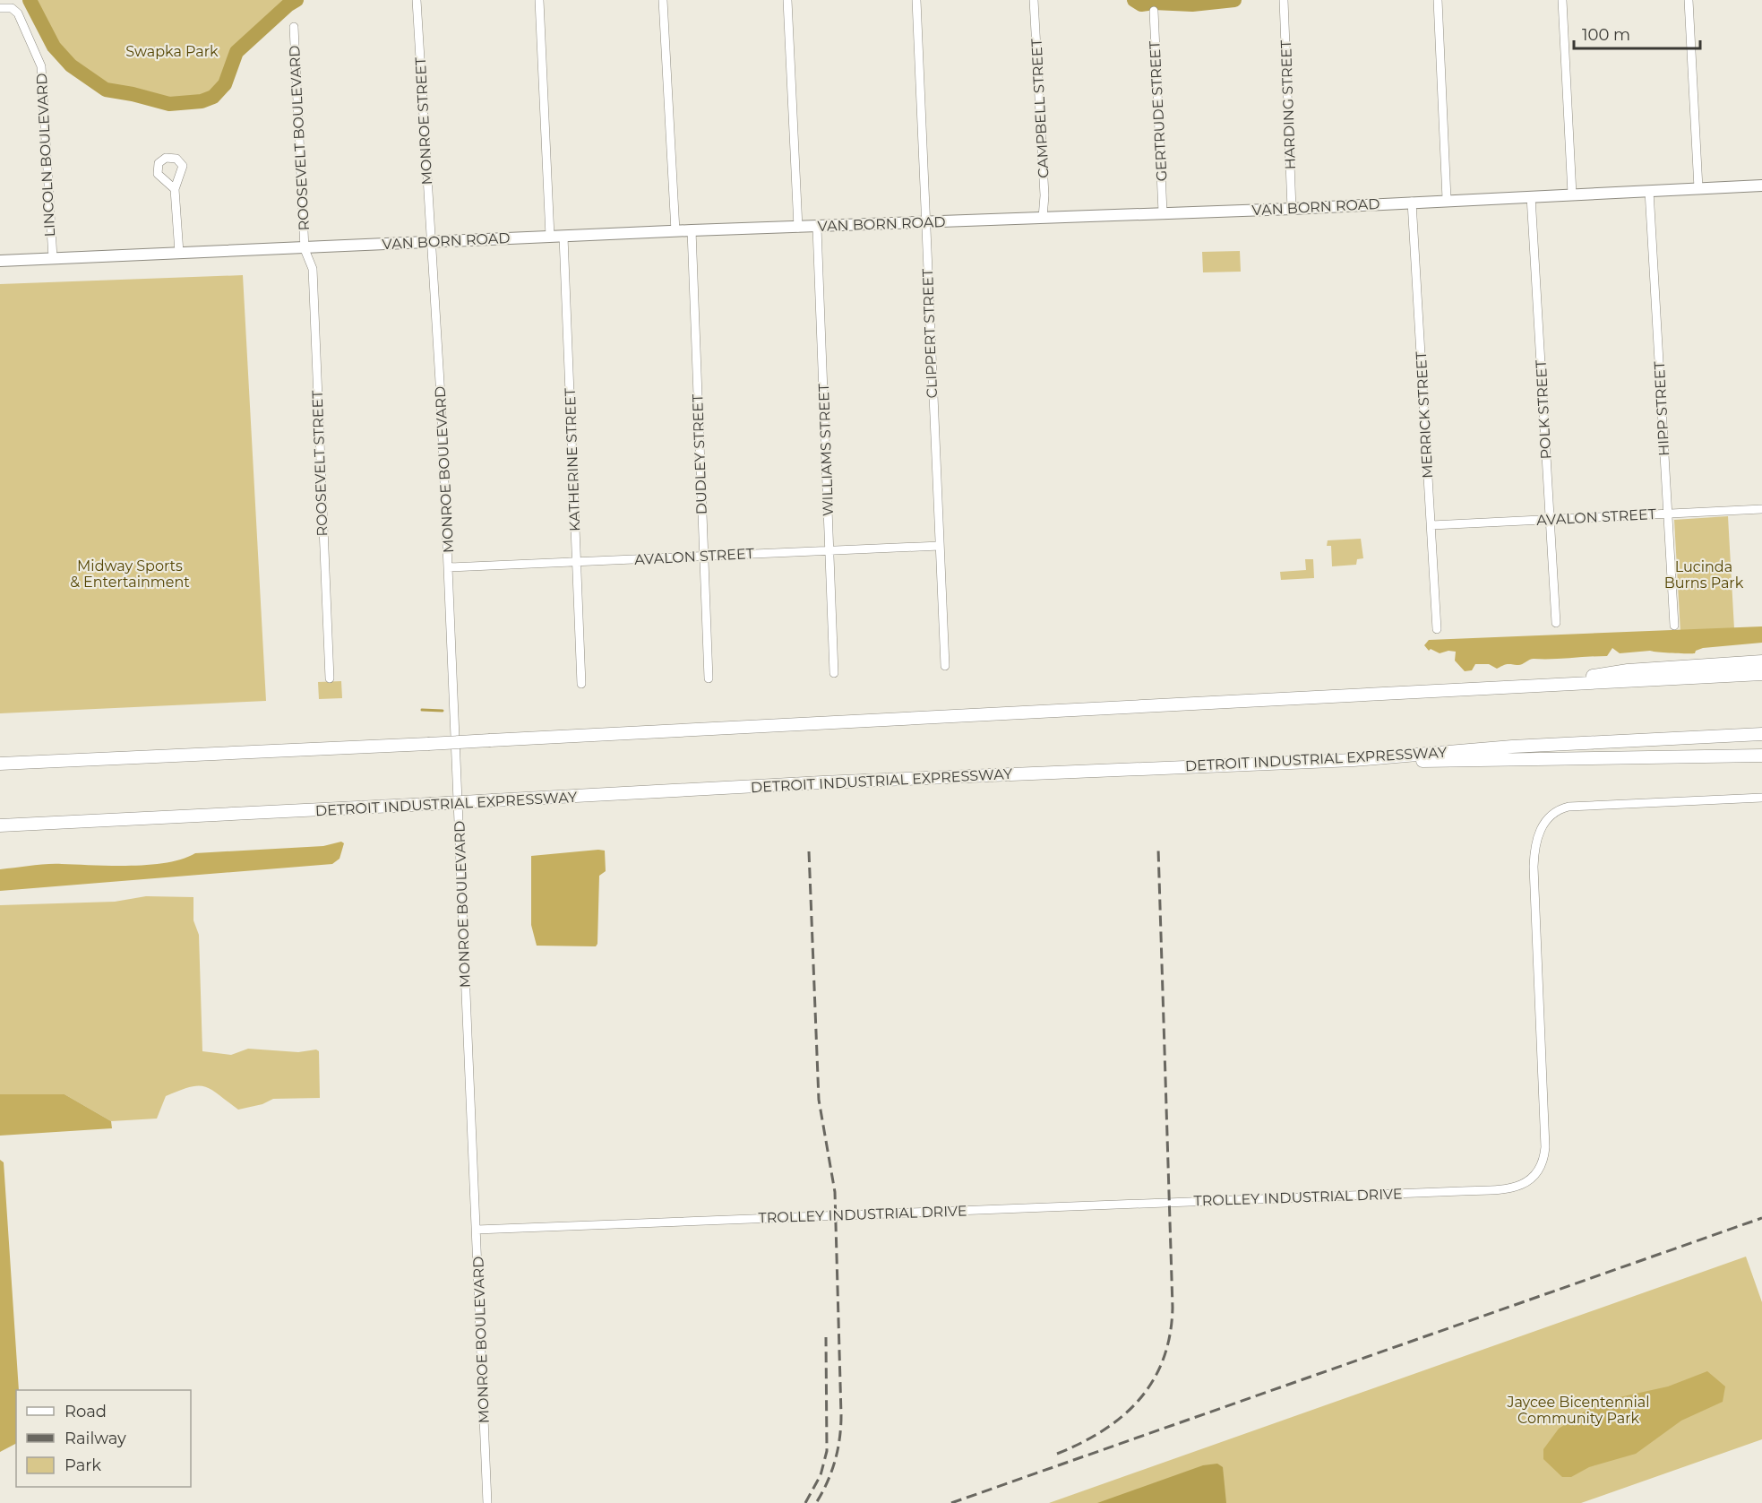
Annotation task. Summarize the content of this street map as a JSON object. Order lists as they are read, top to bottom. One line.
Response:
{"streets":{"highway":["DETROIT INDUSTRIAL EXPRESSWAY"],"main road":["VAN BORN ROAD"],"street":["HARDING STREET","CAMPBELL STREET","GERTRUDE STREET","MONROE STREET","ROOSEVELT BOULEVARD","LINCOLN BOULEVARD","CLIPPERT STREET","HIPP STREET","POLK STREET","MERRICK STREET","WILLIAMS STREET","DUDLEY STREET","KATHERINE STREET","ROOSEVELT STREET","MONROE BOULEVARD","AVALON STREET","TROLLEY INDUSTRIAL DRIVE"]},"crossings":[["HARDING STREET","VAN BORN ROAD"],["CAMPBELL STREET","VAN BORN ROAD"],["GERTRUDE STREET","VAN BORN ROAD"],["MONROE STREET","VAN BORN ROAD"],["MONROE STREET","MONROE BOULEVARD"],["ROOSEVELT BOULEVARD","VAN BORN ROAD"],["ROOSEVELT BOULEVARD","ROOSEVELT STREET"],["LINCOLN BOULEVARD","VAN BORN ROAD"],["VAN BORN ROAD","CLIPPERT STREET"],["VAN BORN ROAD","HIPP STREET"],["VAN BORN ROAD","POLK STREET"],["VAN BORN ROAD","MERRICK STREET"],["VAN BORN ROAD","WILLIAMS STREET"],["VAN BORN ROAD","DUDLEY STREET"],["VAN BORN ROAD","KATHERINE STREET"],["VAN BORN ROAD","ROOSEVELT STREET"],["VAN BORN ROAD","MONROE BOULEVARD"],["CLIPPERT STREET","AVALON STREET"],["HIPP STREET","AVALON STREET"],["POLK STREET","AVALON STREET"],["MERRICK STREET","AVALON STREET"],["WILLIAMS STREET","AVALON STREET"],["DUDLEY STREET","AVALON STREET"],["KATHERINE STREET","AVALON STREET"],["MONROE BOULEVARD","AVALON STREET"],["MONROE BOULEVARD","TROLLEY INDUSTRIAL DRIVE"]],"parks":["Swapka Park","Midway Sports & Entertainment","Lucinda Burns Park","Jaycee Bicentennial Community Park"],"legend":["Road","Railway","Park"],"scale_bar":"100 m"}
